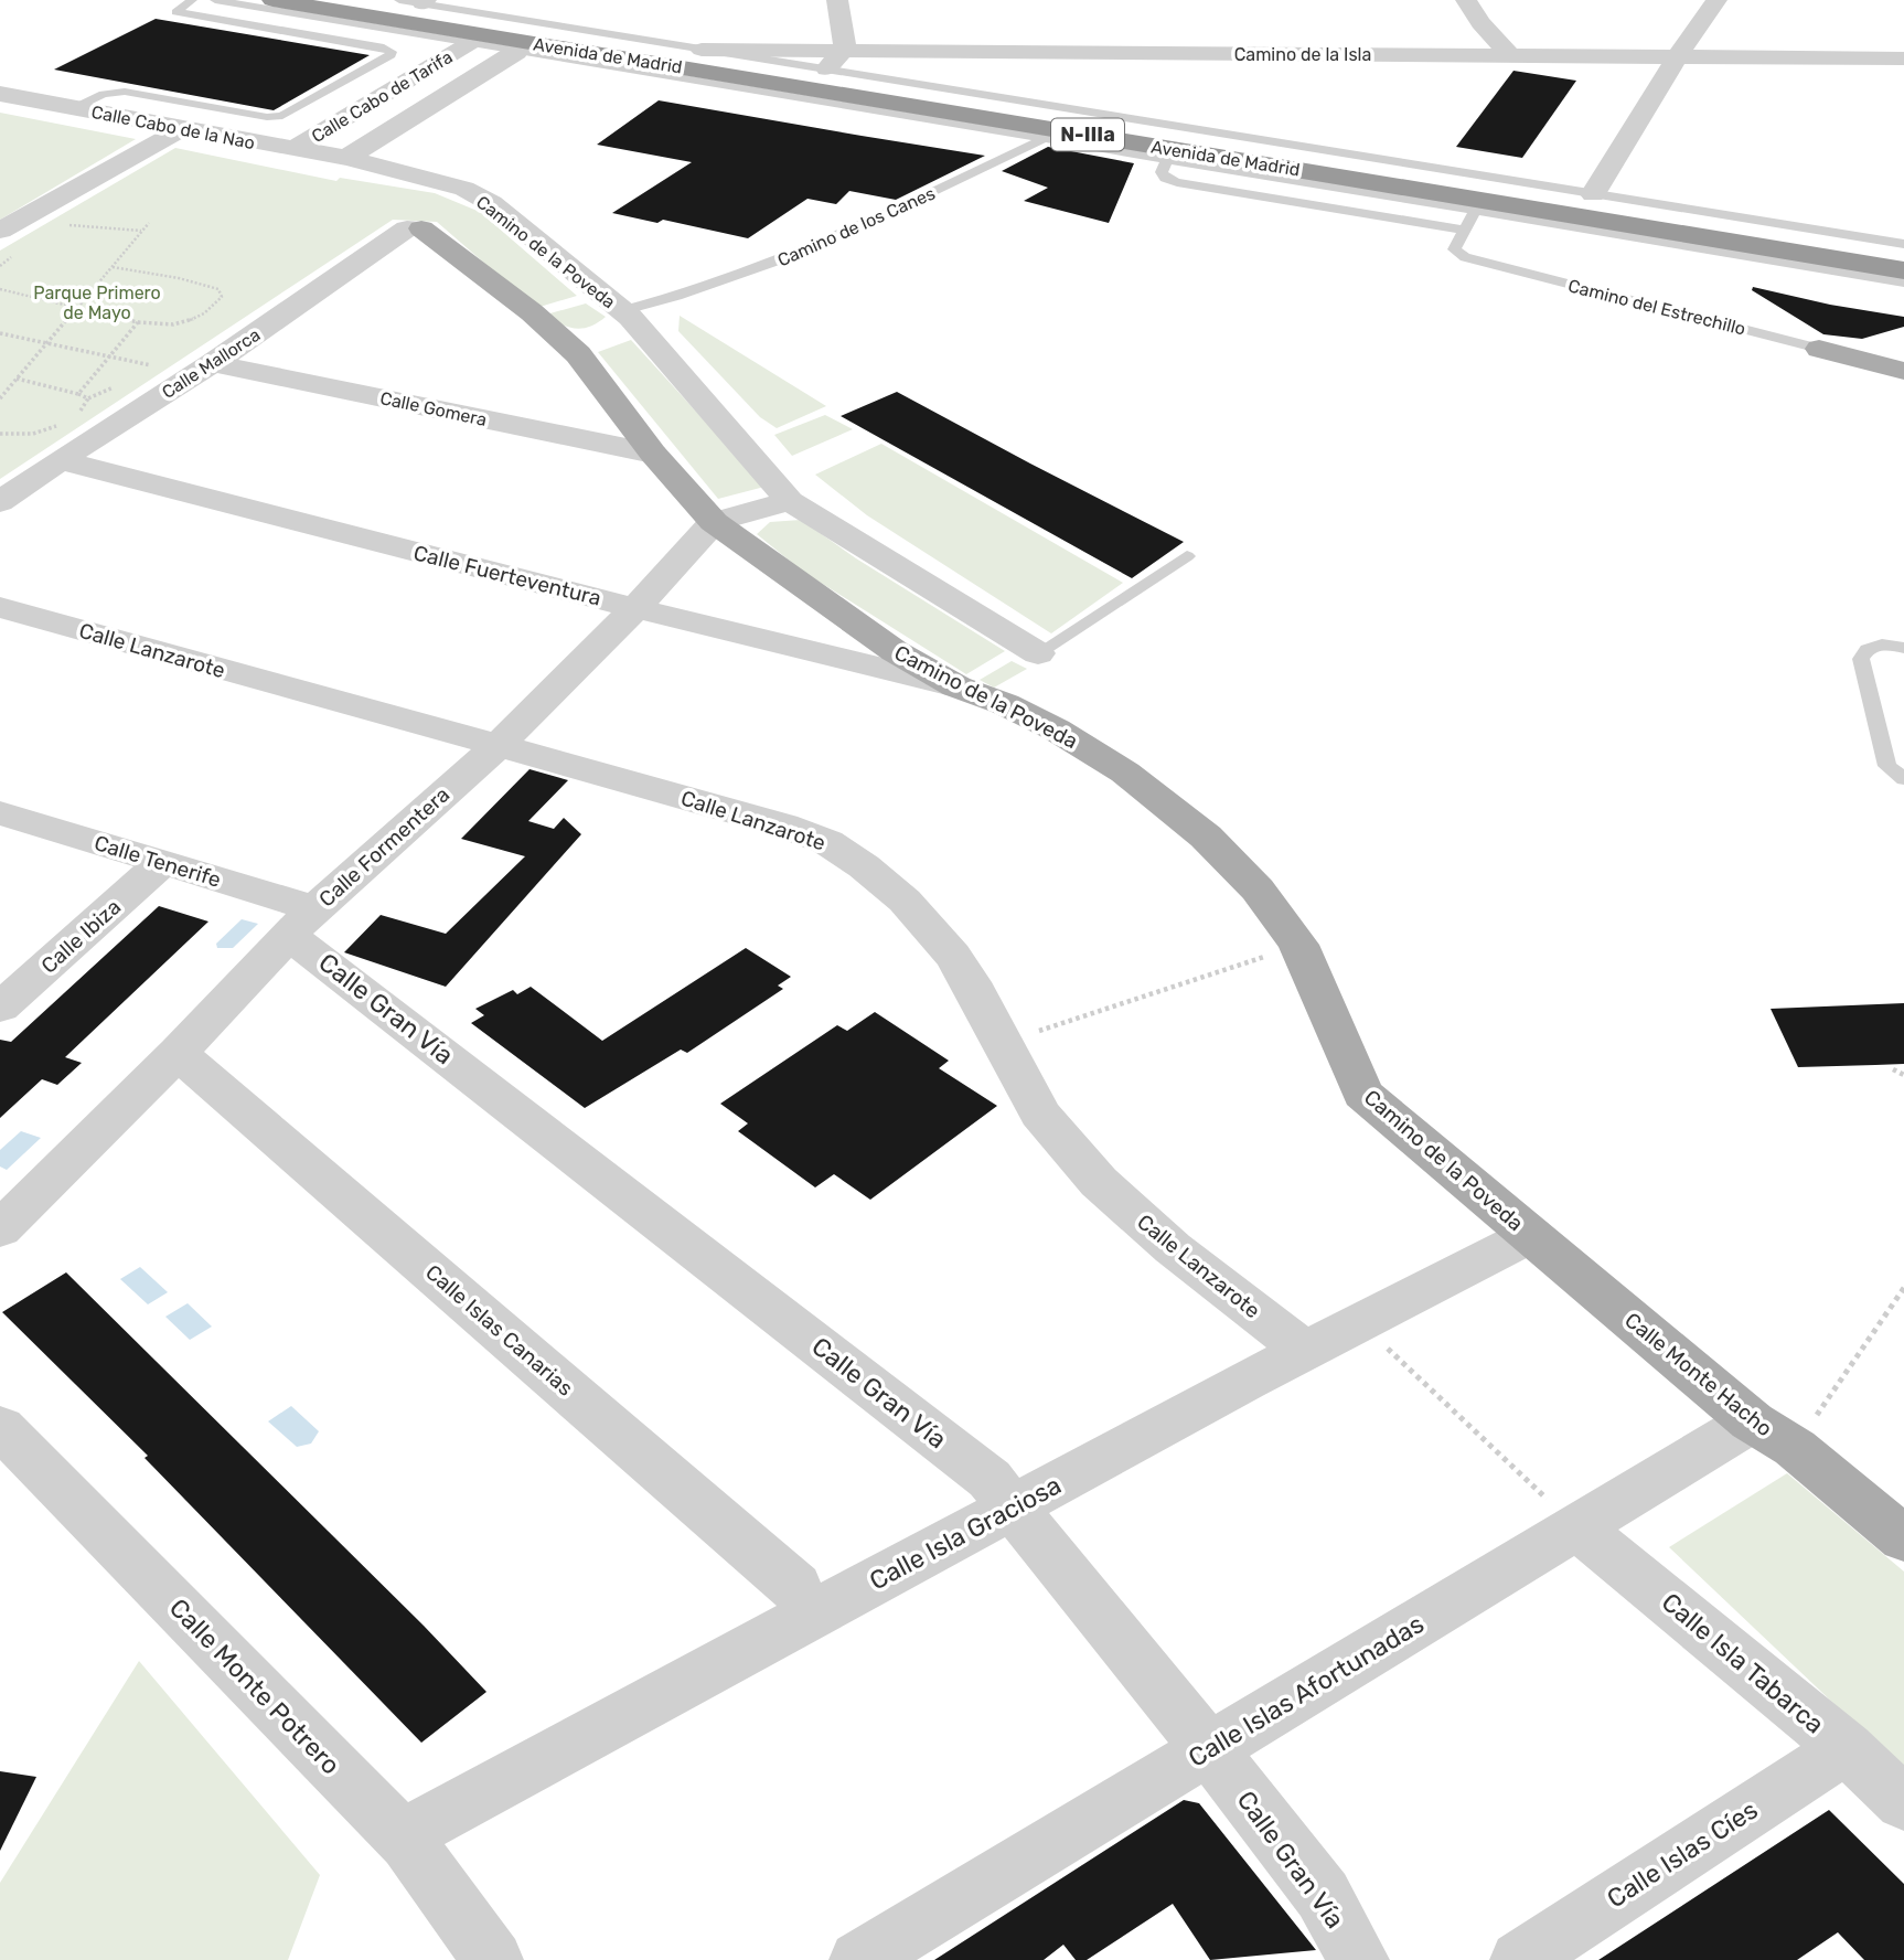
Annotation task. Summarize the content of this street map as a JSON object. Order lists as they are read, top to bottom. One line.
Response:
{"streets":{"highway":["Avenida de Madrid","N-IIIa"],"main road":["Camino de la Poveda","Camino del Estrechillo","Calle Monte Hacho"],"street":["Camino de la Isla","Calle Cabo de Tarifa","Calle Cabo de la Nao","Calle Mallorca","Calle Gomera","Calle Fuerteventura","Calle Lanzarote","Calle Formentera","Calle Tenerife","Calle Ibiza","Calle Gran Vía","Calle Islas Canarias","Calle Isla Graciosa","Calle Isla Tabarca","Calle Monte Potrero","Calle Islas Afortunadas","Calle Islas Cíes"],"lane":["Camino de los Canes"]},"crossings":[["Calle Cabo de Tarifa","Calle Cabo de la Nao"],["Calle Cabo de Tarifa","Camino de la Poveda"],["Calle Cabo de la Nao","Camino de la Poveda"],["Camino de los Canes","Camino de la Poveda"],["Camino de la Poveda","Calle Mallorca"],["Camino de la Poveda","Calle Gomera"],["Camino de la Poveda","Calle Fuerteventura"],["Camino de la Poveda","Calle Formentera"],["Camino de la Poveda","Calle Monte Hacho"],["Camino de la Poveda","Calle Isla Graciosa"],["Calle Mallorca","Calle Gomera"],["Calle Mallorca","Calle Fuerteventura"],["Calle Fuerteventura","Calle Formentera"],["Calle Lanzarote","Calle Formentera"],["Calle Lanzarote","Calle Isla Graciosa"],["Calle Formentera","Calle Tenerife"],["Calle Formentera","Calle Gran Vía"],["Calle Formentera","Calle Islas Canarias"],["Calle Tenerife","Calle Ibiza"],["Calle Tenerife","Calle Gran Vía"],["Calle Gran Vía","Calle Isla Graciosa"],["Calle Gran Vía","Calle Islas Afortunadas"],["Calle Islas Canarias","Calle Isla Graciosa"],["Calle Monte Hacho","Calle Isla Graciosa"],["Calle Monte Hacho","Calle Islas Afortunadas"],["Calle Isla Graciosa","Calle Monte Potrero"],["Calle Isla Tabarca","Calle Islas Afortunadas"],["Calle Isla Tabarca","Calle Islas Cíes"]],"parks":["Parque Primero de Mayo"]}
